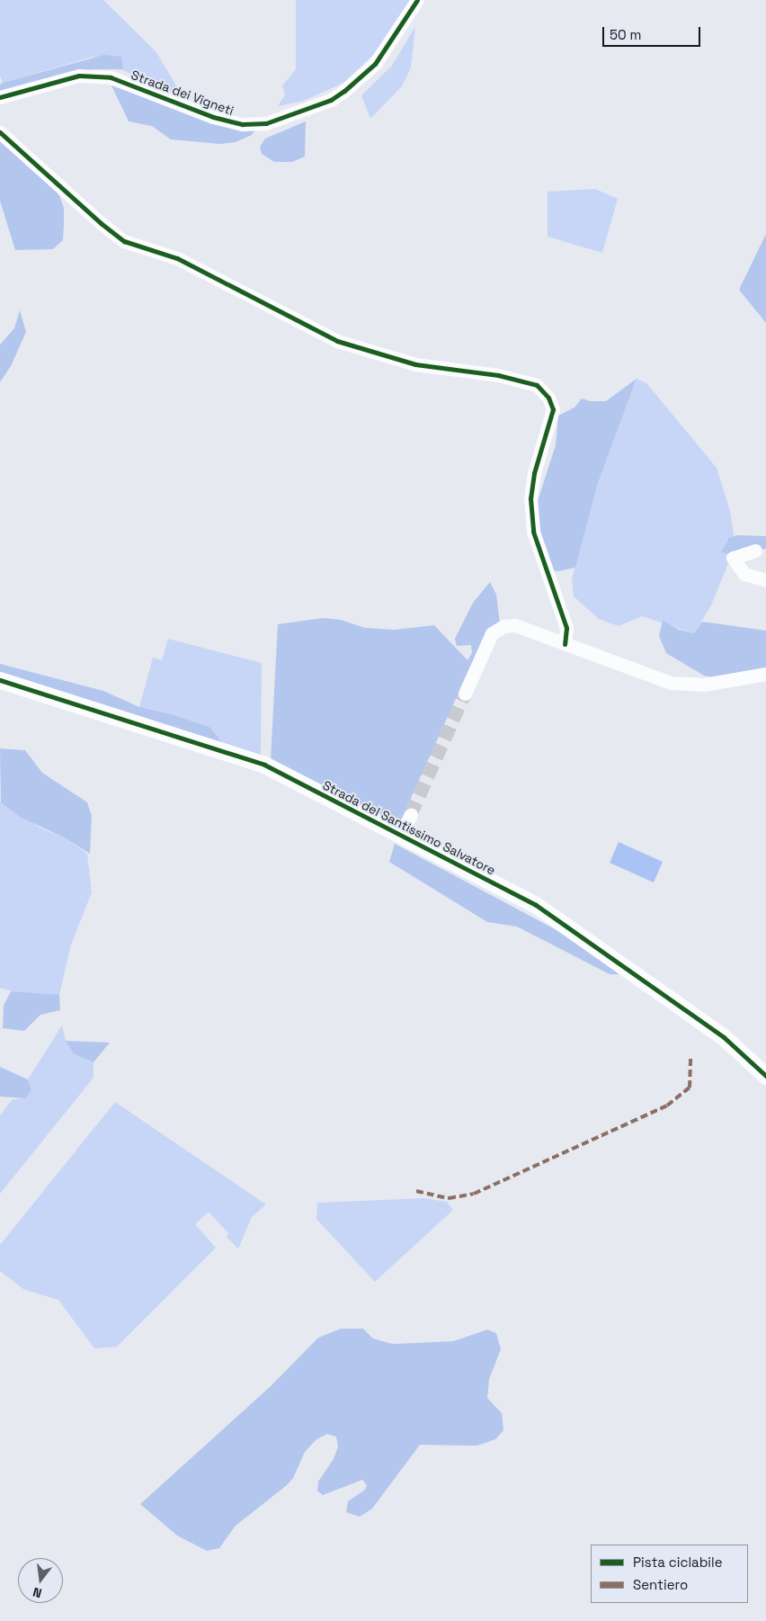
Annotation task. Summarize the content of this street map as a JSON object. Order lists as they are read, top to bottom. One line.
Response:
{"streets":{"street":["Strada dei Vigneti","Strada del Santissimo Salvatore"]},"legend":["Pista ciclabile","Sentiero"],"scale_bar":"50 m","north":"bottom"}
